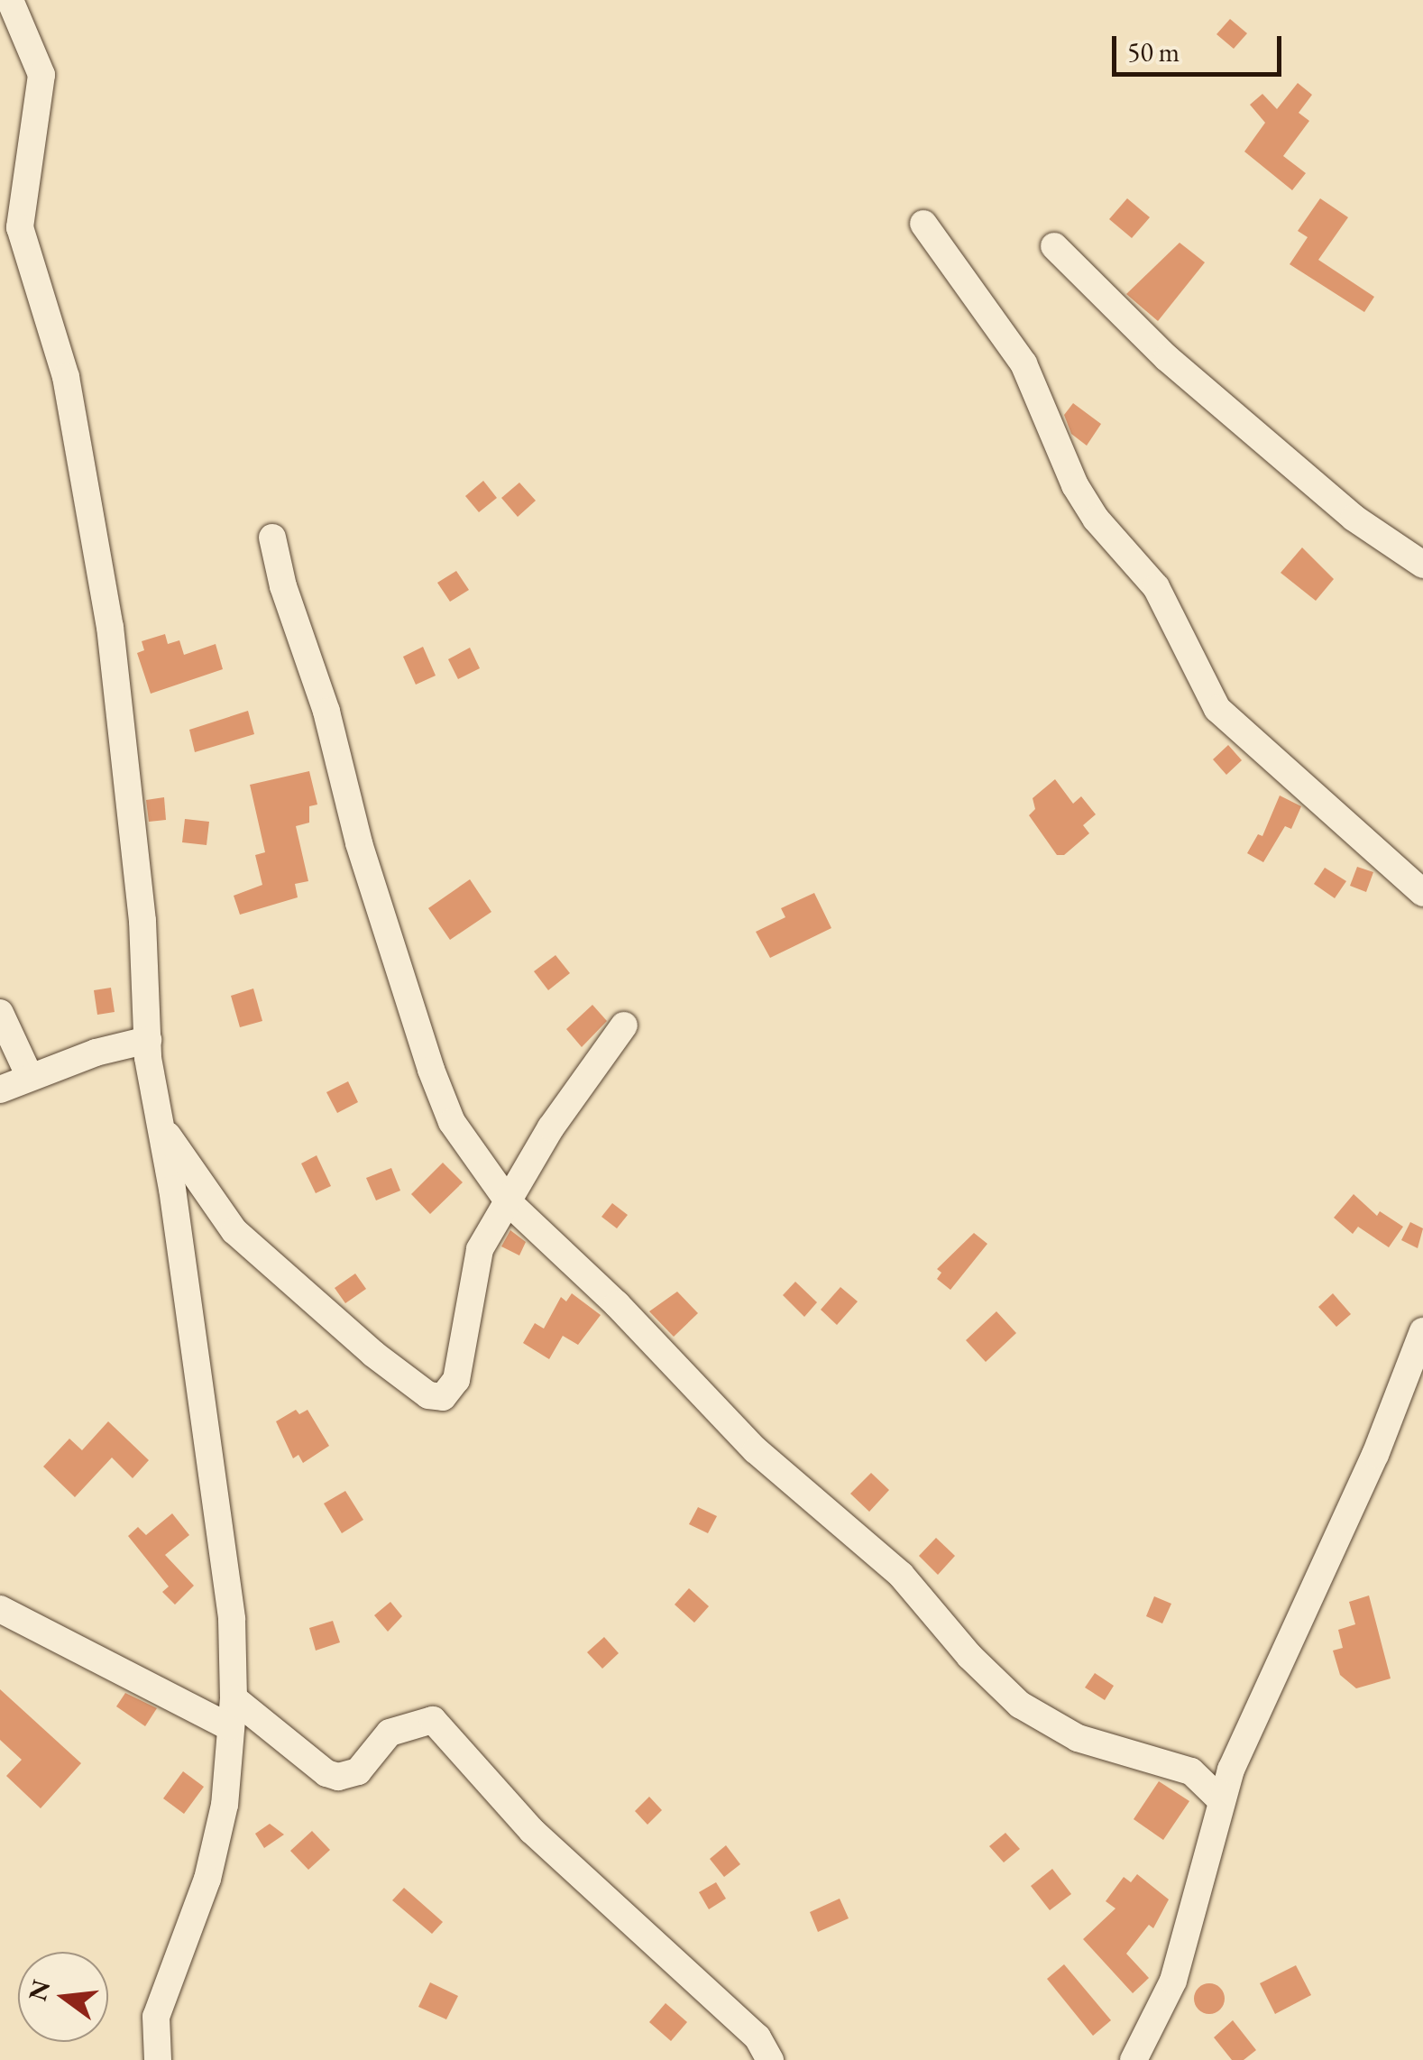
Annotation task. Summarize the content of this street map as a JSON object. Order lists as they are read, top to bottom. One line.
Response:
{"scale_bar":"50 m","north":"left"}
